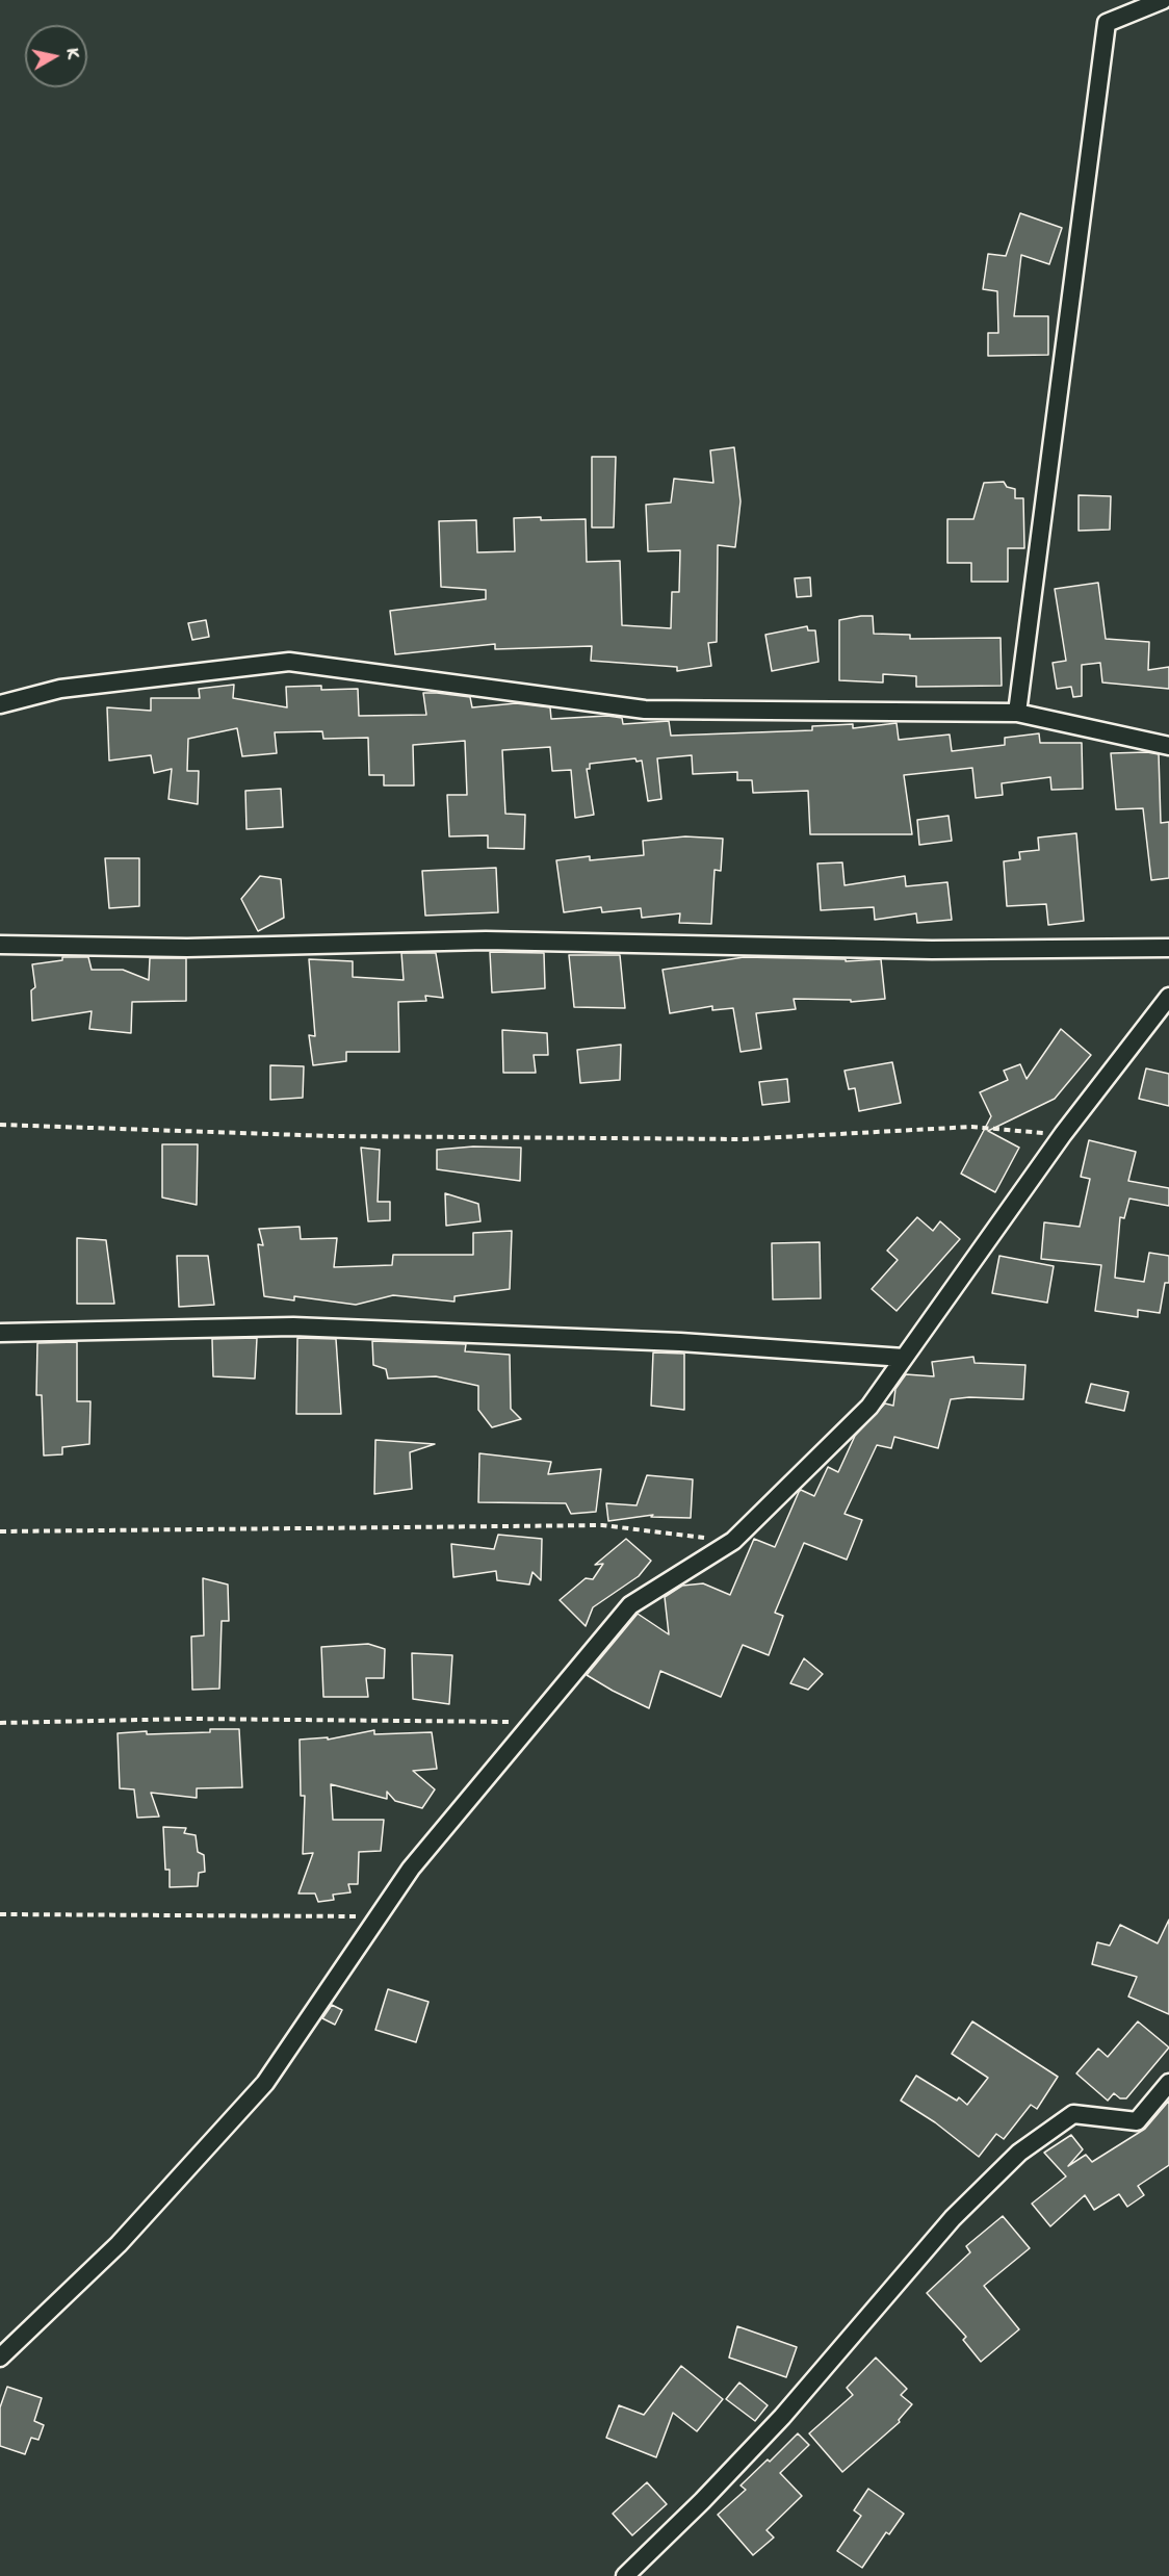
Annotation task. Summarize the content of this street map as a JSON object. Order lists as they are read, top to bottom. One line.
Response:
{"north":"right"}
